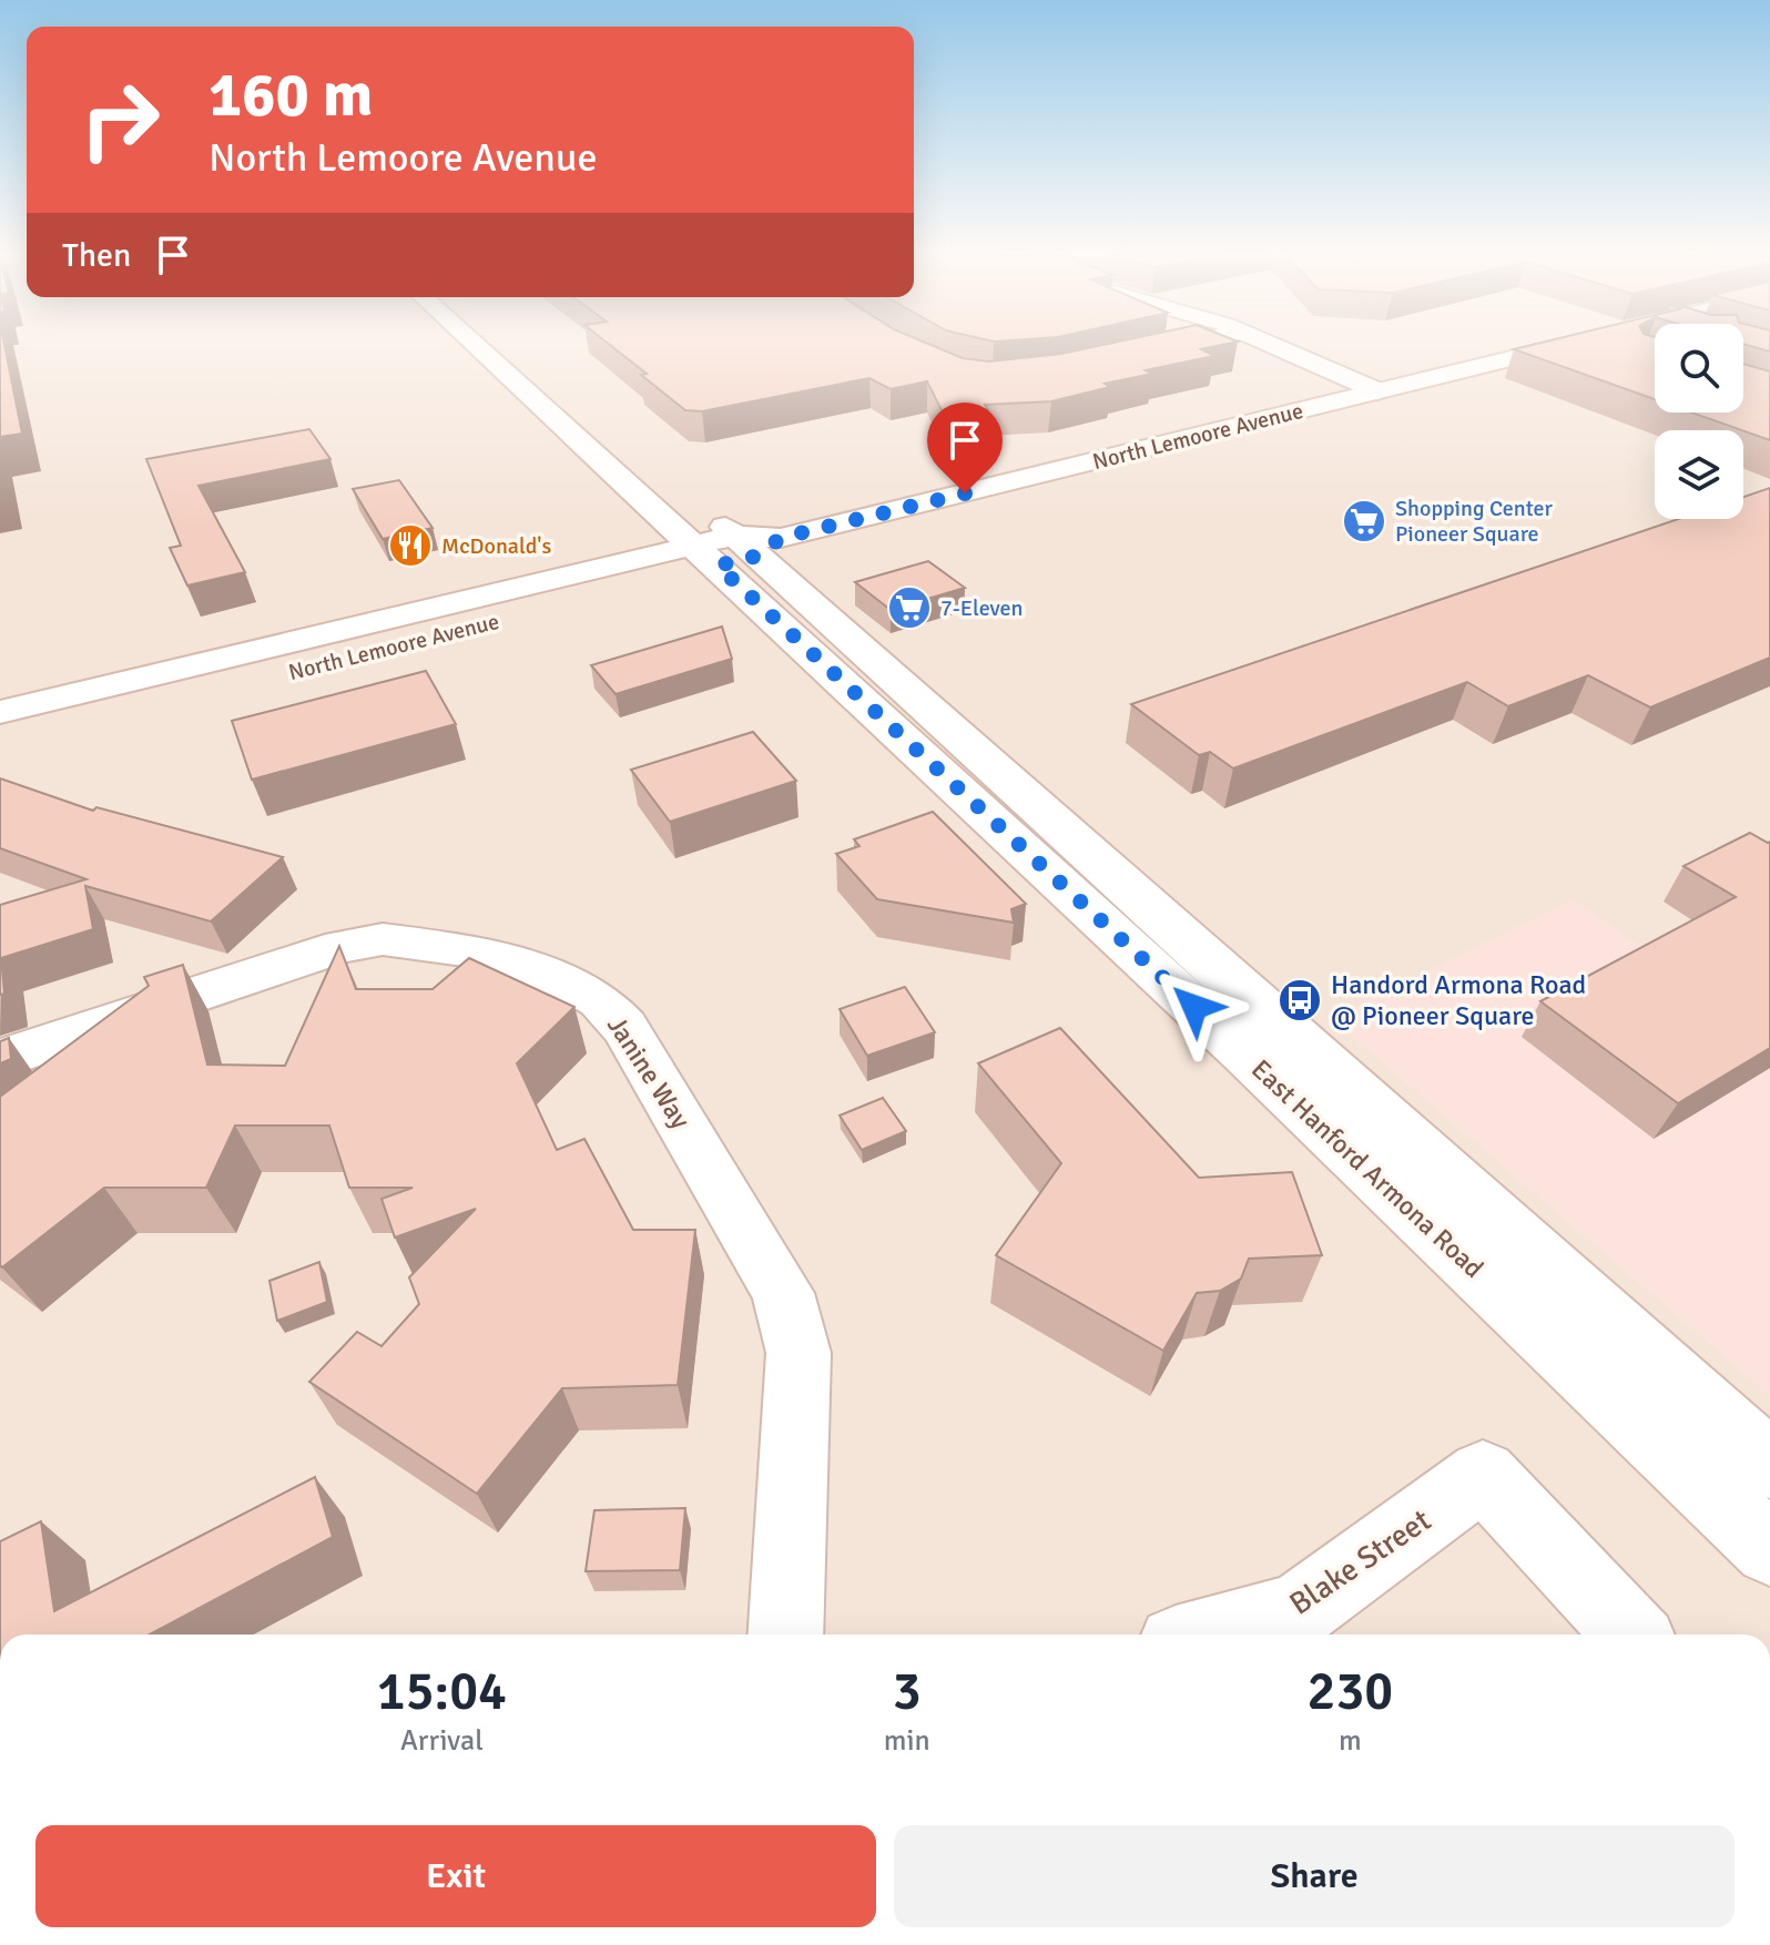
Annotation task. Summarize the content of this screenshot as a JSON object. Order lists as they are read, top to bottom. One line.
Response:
{"streets":{"main road":["North Lemoore Avenue","Janine Way","East Hanford Armona Road","Blake Street"]},"crossings":[["North Lemoore Avenue","East Hanford Armona Road"]],"places":{"supermarket":["Shopping Center Pioneer Square","7-Eleven"],"restaurant":["McDonald's"],"bus stop":["Handord Armona Road @ Pioneer Square"]},"page":{"turn":["160 m","North Lemoore Avenue"],"then":"Then","eta":["15:04","Arrival","3","min","230","m"],"buttons":["Exit","Share"]}}
